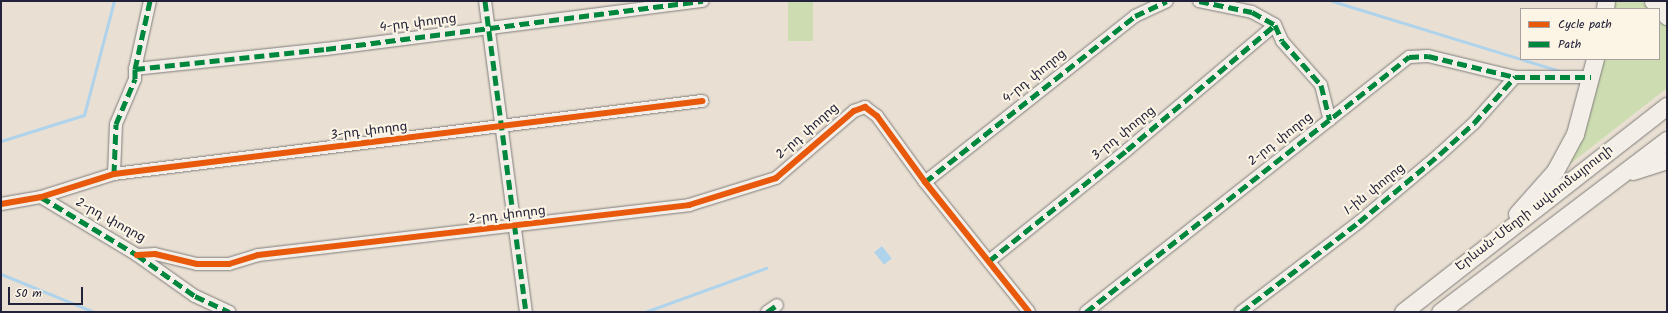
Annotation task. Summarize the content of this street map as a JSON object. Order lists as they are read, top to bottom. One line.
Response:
{"streets":{"highway":["Երևան-Մեղրի ավտոմայրուղի"],"street":["4-րդ փողոց","3-րդ փողոց","2-րդ փողոց","1-ին փողոց"]},"crossings":[["4-րդ փողոց","2-րդ փողոց"],["3-րդ փողոց","2-րդ փողոց"],["2-րդ փողոց","1-ին փողոց"]],"legend":["Cycle path","Path"],"scale_bar":"50 m"}
